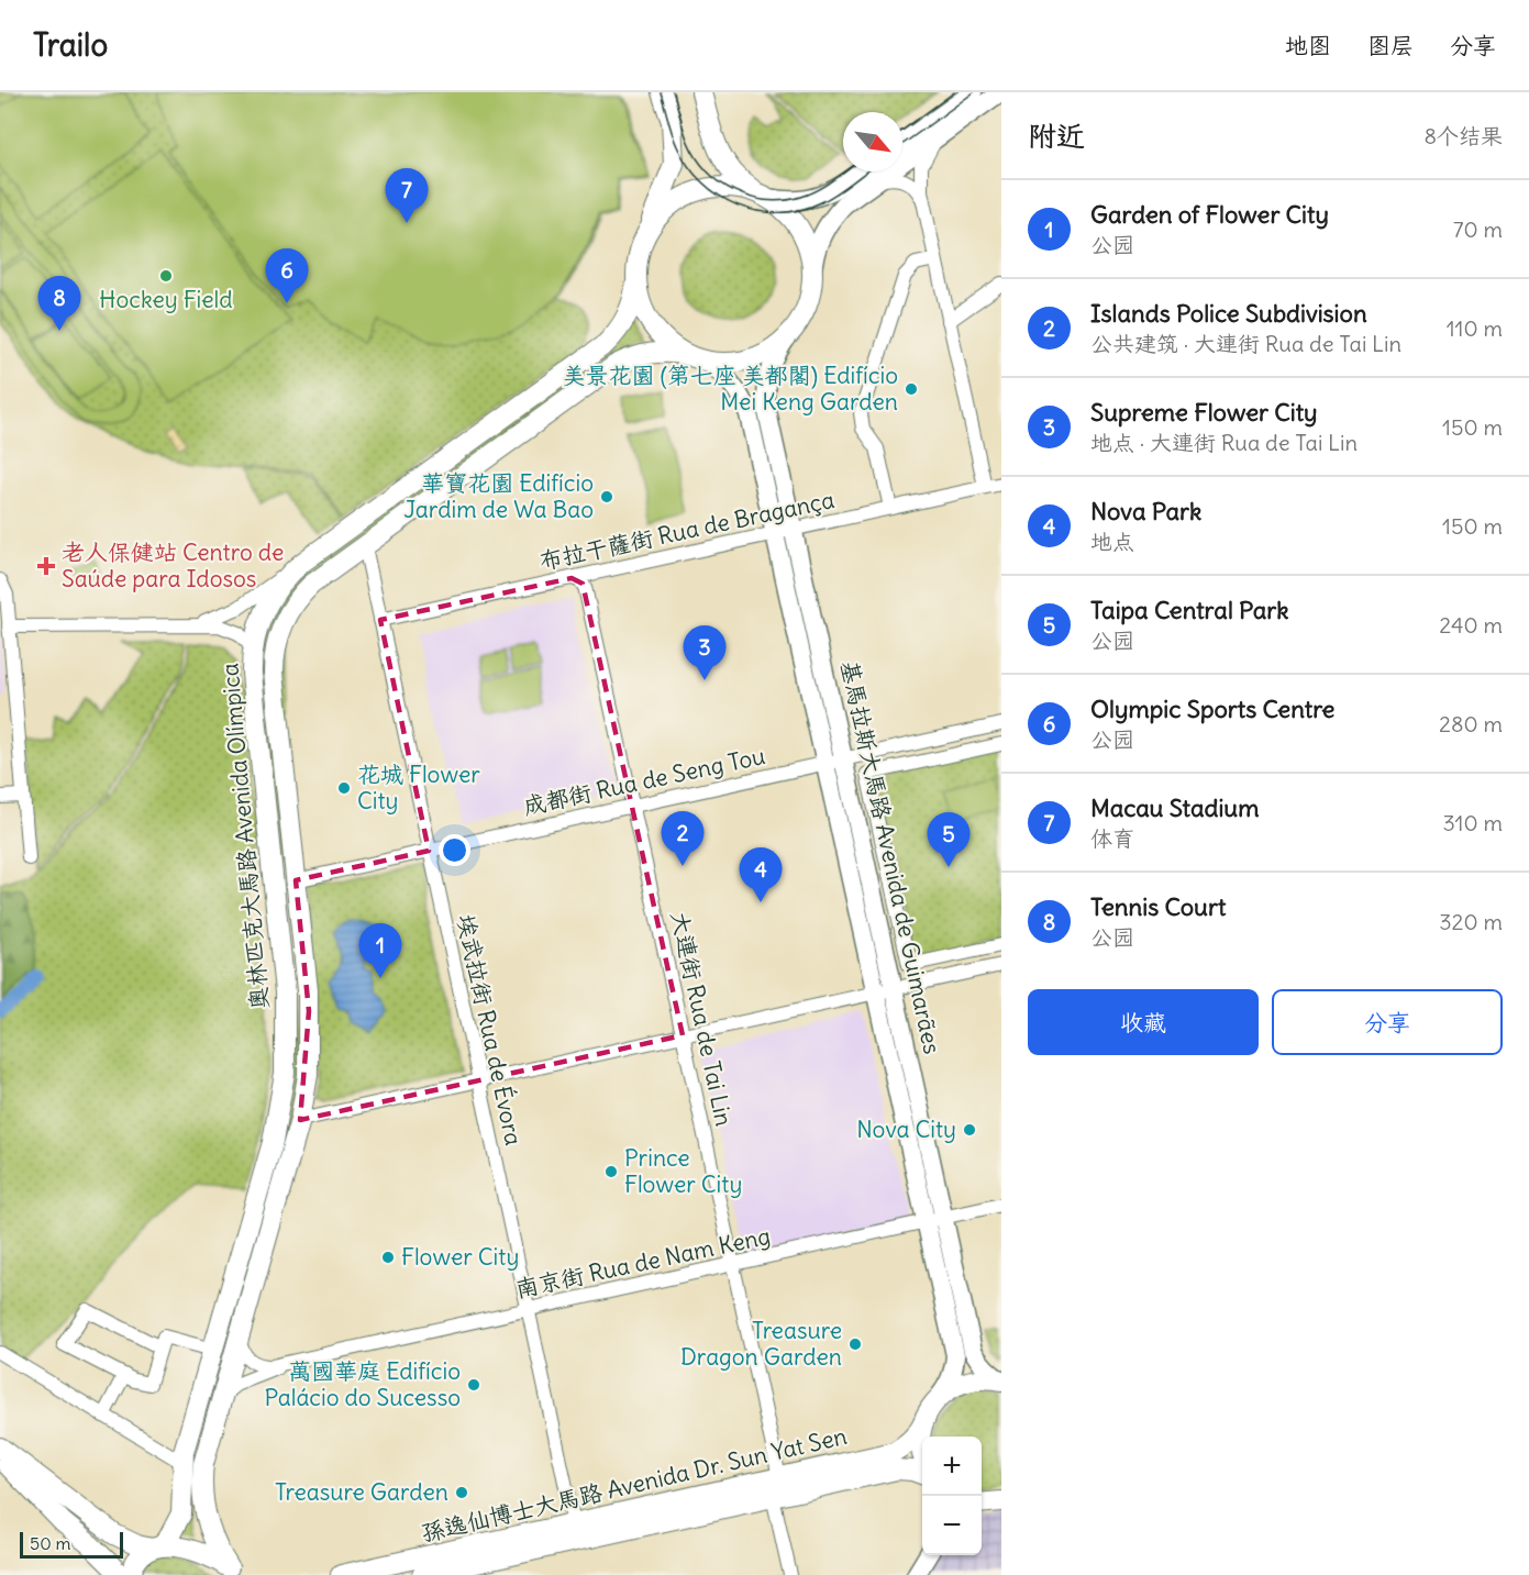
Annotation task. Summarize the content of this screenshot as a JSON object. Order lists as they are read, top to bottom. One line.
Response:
{"streets":{"main road":["奧林匹克大馬路 Avenida Olímpica","基馬拉斯大馬路 Avenida de Guimarães","孫逸仙博士大馬路 Avenida Dr. Sun Yat Sen"],"street":["布拉干薩街 Rua de Bragança","成都街 Rua de Seng Tou","大連街 Rua de Tai Lin","埃武拉街 Rua de Évora","南京街 Rua de Nam Keng"]},"crossings":[["布拉干薩街 Rua de Bragança","基馬拉斯大馬路 Avenida de Guimarães"],["布拉干薩街 Rua de Bragança","埃武拉街 Rua de Évora"],["成都街 Rua de Seng Tou","奧林匹克大馬路 Avenida Olímpica"],["成都街 Rua de Seng Tou","基馬拉斯大馬路 Avenida de Guimarães"],["成都街 Rua de Seng Tou","大連街 Rua de Tai Lin"],["成都街 Rua de Seng Tou","埃武拉街 Rua de Évora"],["奧林匹克大馬路 Avenida Olímpica","基馬拉斯大馬路 Avenida de Guimarães"],["奧林匹克大馬路 Avenida Olímpica","埃武拉街 Rua de Évora"],["奧林匹克大馬路 Avenida Olímpica","南京街 Rua de Nam Keng"],["基馬拉斯大馬路 Avenida de Guimarães","南京街 Rua de Nam Keng"],["基馬拉斯大馬路 Avenida de Guimarães","孫逸仙博士大馬路 Avenida Dr. Sun Yat Sen"],["大連街 Rua de Tai Lin","南京街 Rua de Nam Keng"],["大連街 Rua de Tai Lin","孫逸仙博士大馬路 Avenida Dr. Sun Yat Sen"],["埃武拉街 Rua de Évora","南京街 Rua de Nam Keng"],["埃武拉街 Rua de Évora","孫逸仙博士大馬路 Avenida Dr. Sun Yat Sen"]],"places":{"other":["Hockey Field","美景花園 (第七座 美都閣) Edifício Mei Keng Garden","華寶花園 Edifício Jardim de Wa Bao","花城 Flower City","Nova City","Prince Flower City","Flower City","Treasure Dragon Garden","萬國華庭 Edifício Palácio do Sucesso","Treasure Garden"],"health":["老人保健站 Centro de Saúde para Idosos"]},"scale_bar":"50 m","north":"bottom right","page":{"header":"Trailo","nav":["地图","图层","分享"],"heading":["附近","8个结果"],"pins":["7","6","8","3","2","5","4","1"],"list":[{"mark":"1","name":"Garden of Flower City","note":"公园","value":"70 m"},{"mark":"2","name":"Islands Police Subdivision","note":"公共建筑 · 大連街 Rua de Tai Lin","value":"110 m"},{"mark":"3","name":"Supreme Flower City","note":"地点 · 大連街 Rua de Tai Lin","value":"150 m"},{"mark":"4","name":"Nova Park","note":"地点","value":"150 m"},{"mark":"5","name":"Taipa Central Park","note":"公园","value":"240 m"},{"mark":"6","name":"Olympic Sports Centre","note":"公园","value":"280 m"},{"mark":"7","name":"Macau Stadium","note":"体育","value":"310 m"},{"mark":"8","name":"Tennis Court","note":"公园","value":"320 m"}],"buttons":["收藏","分享"],"map_buttons":["+","−"],"scale":"50 m"}}
